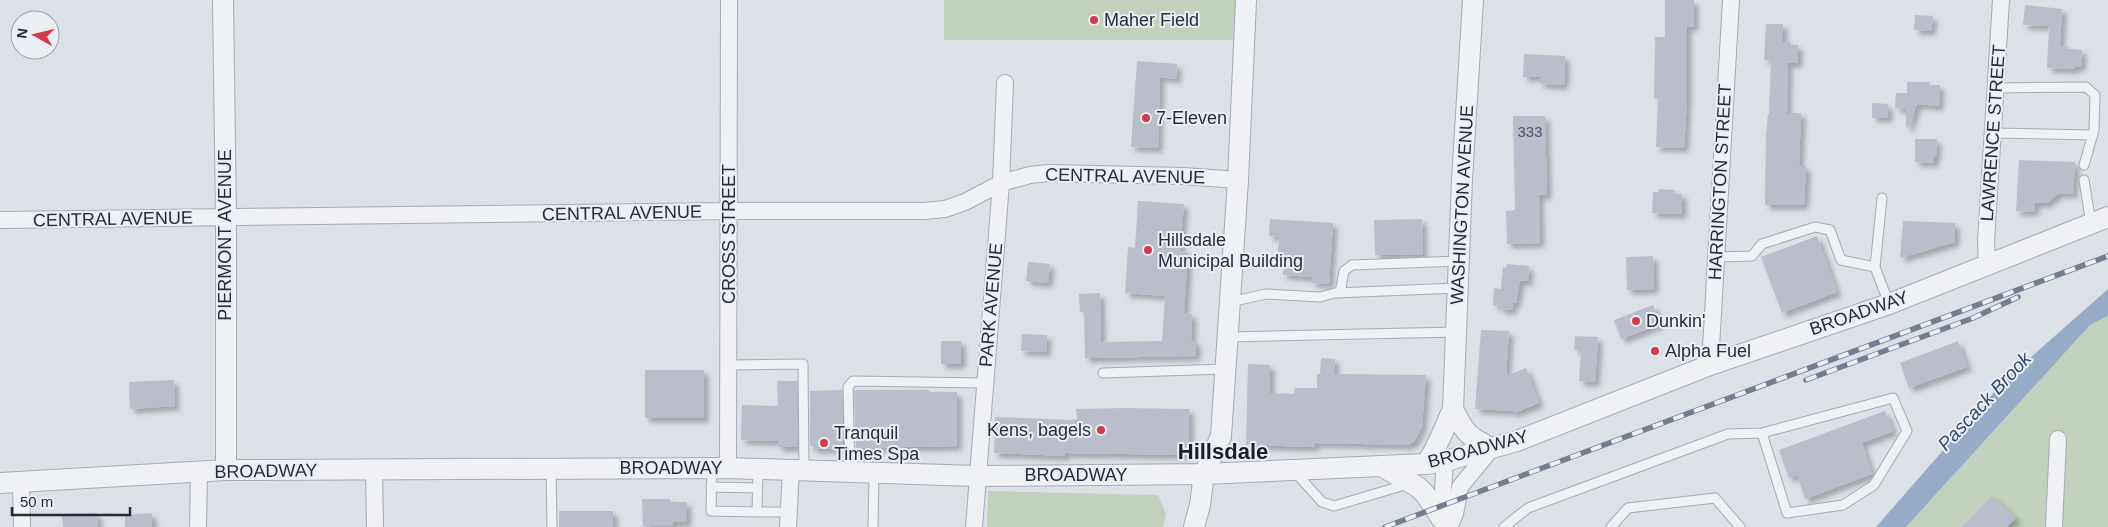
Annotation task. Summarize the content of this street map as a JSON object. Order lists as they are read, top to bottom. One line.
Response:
{"streets":{"street":["LAWRENCE STREET","CENTRAL AVENUE","HARRINGTON STREET","WASHINGTON AVENUE","CROSS STREET","PIERMONT AVENUE","PARK AVENUE","BROADWAY"]},"crossings":[["LAWRENCE STREET","BROADWAY"],["CENTRAL AVENUE","CROSS STREET"],["CENTRAL AVENUE","PIERMONT AVENUE"],["CENTRAL AVENUE","PARK AVENUE"],["HARRINGTON STREET","BROADWAY"],["WASHINGTON AVENUE","BROADWAY"],["CROSS STREET","BROADWAY"],["PIERMONT AVENUE","BROADWAY"],["PARK AVENUE","BROADWAY"]],"districts":["Hillsdale"],"water":["Pascack Brook"],"places":["Maher Field","7-Eleven","Hillsdale Municipal Building","Dunkin'","Alpha Fuel","Kens, bagels","Tranquil Times Spa"],"house_numbers":["333"],"scale_bar":"50 m","north":"left"}
